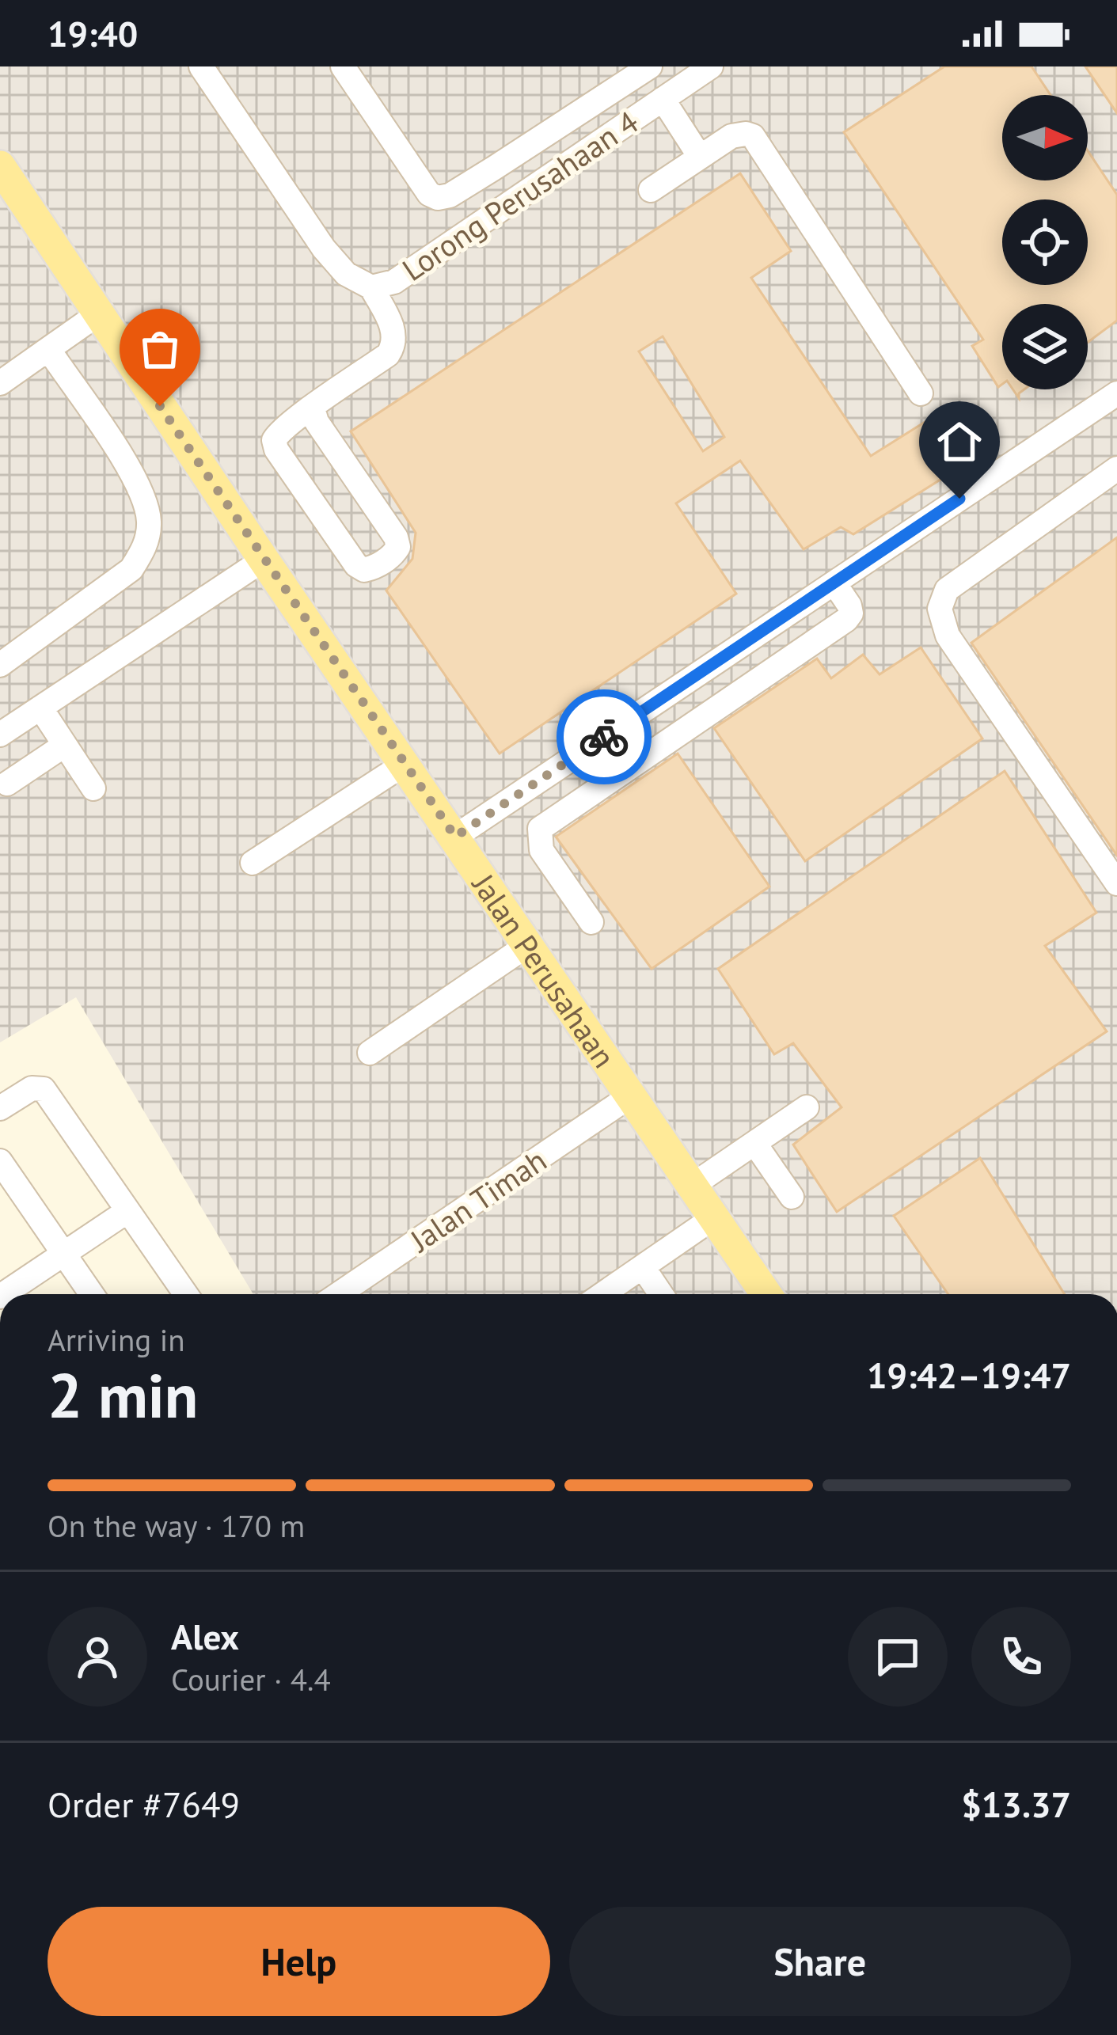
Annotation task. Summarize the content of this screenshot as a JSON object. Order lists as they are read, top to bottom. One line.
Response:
{"streets":{"main road":["Jalan Perusahaan"],"street":["Lorong Perusahaan 4","Jalan Timah"]},"crossings":[["Jalan Perusahaan","Jalan Timah"]],"north":"right","page":{"status":"19:40","heading":["2 min","Arriving in","19:42–19:47"],"panel":["Alex","Courier · 4.4","Order #7649","$13.37"],"bar":"On the way · 170 m","buttons":["Help","Share"]}}
